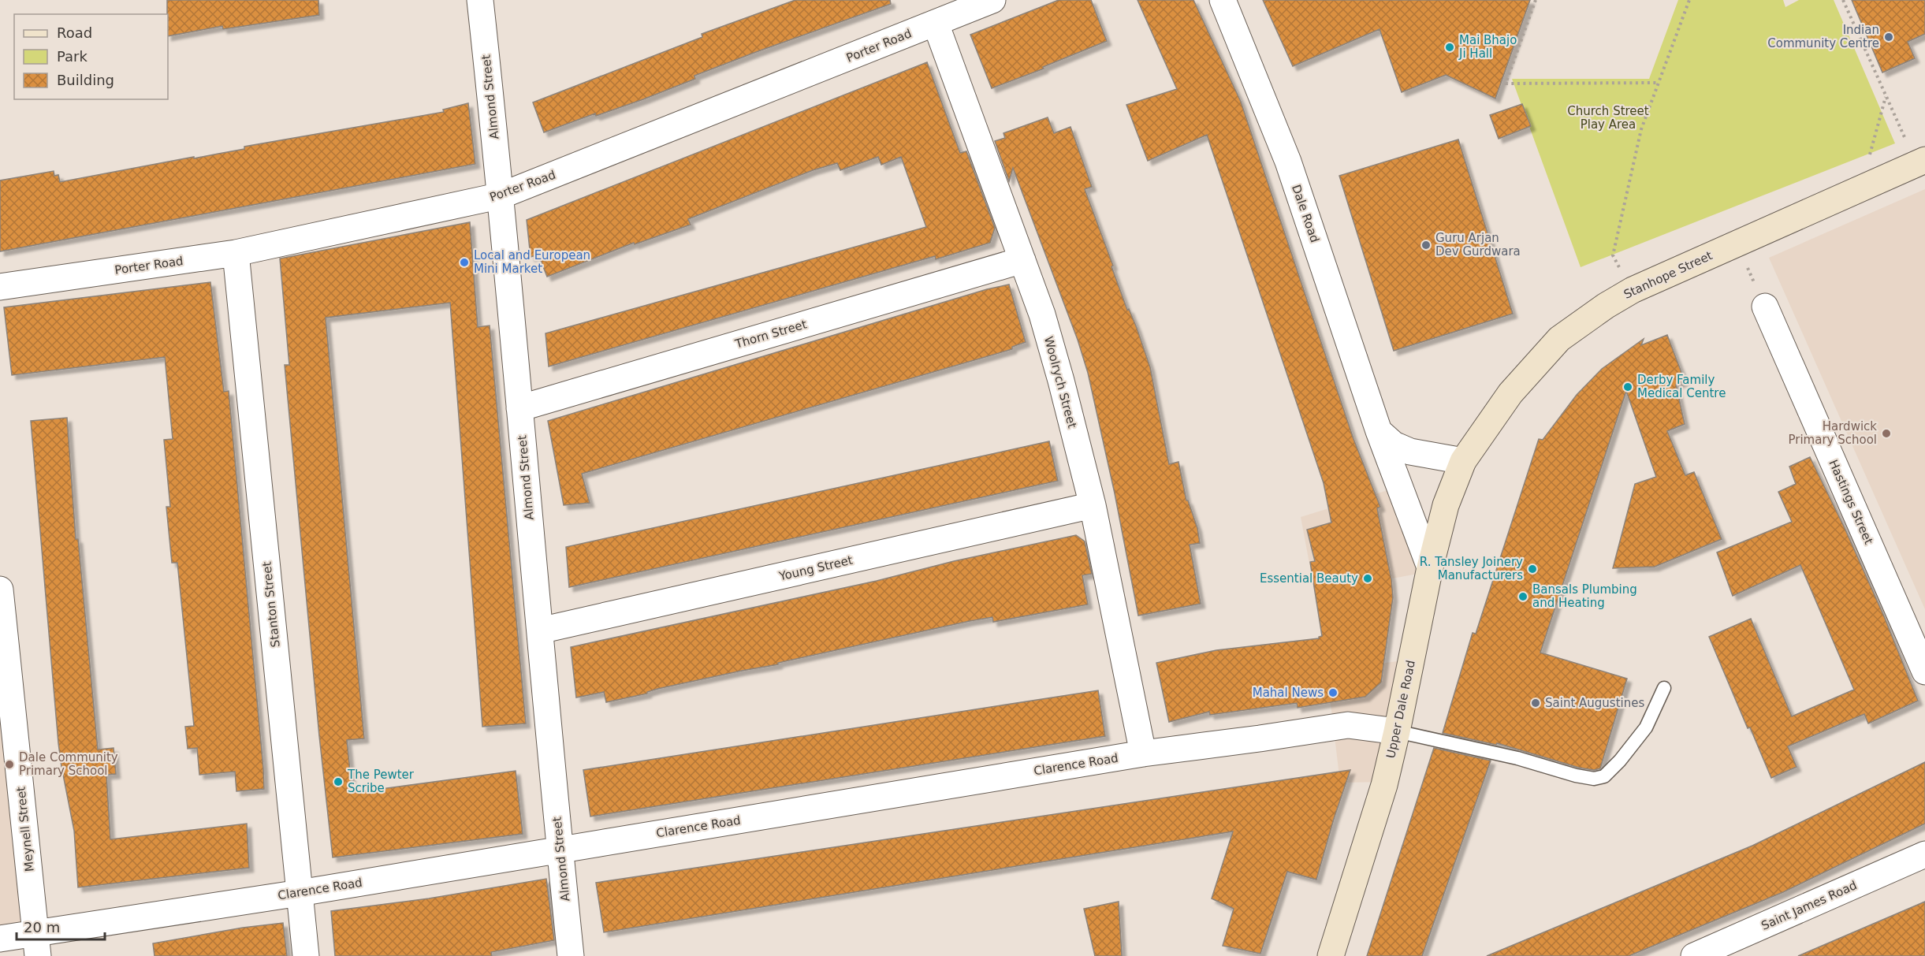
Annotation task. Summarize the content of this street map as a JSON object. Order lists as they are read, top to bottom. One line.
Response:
{"streets":{"street":["Porter Road","Almond Street","Dale Road","Stanhope Street","Thorn Street","Woolrych Street","Hastings Street","Young Street","Stanton Street","Upper Dale Road","Clarence Road","Meynell Street","Saint James Road"]},"crossings":[["Porter Road","Almond Street"],["Porter Road","Woolrych Street"],["Porter Road","Stanton Street"],["Almond Street","Thorn Street"],["Almond Street","Young Street"],["Almond Street","Clarence Road"],["Dale Road","Upper Dale Road"],["Stanhope Street","Upper Dale Road"],["Thorn Street","Woolrych Street"],["Woolrych Street","Young Street"],["Woolrych Street","Clarence Road"],["Stanton Street","Clarence Road"],["Upper Dale Road","Clarence Road"],["Clarence Road","Meynell Street"]],"parks":["Church Street Play Area"],"places":["Indian Community Centre","Mai Bhajo Ji Hall","Guru Arjan Dev Gurdwara","Local and European Mini Market","Derby Family Medical Centre","Hardwick Primary School","R. Tansley Joinery Manufacturers","Essential Beauty","Bansals Plumbing and Heating","Mahal News","Saint Augustines","Dale Community Primary School","The Pewter Scribe"],"legend":["Road","Park","Building"],"scale_bar":"20 m"}
